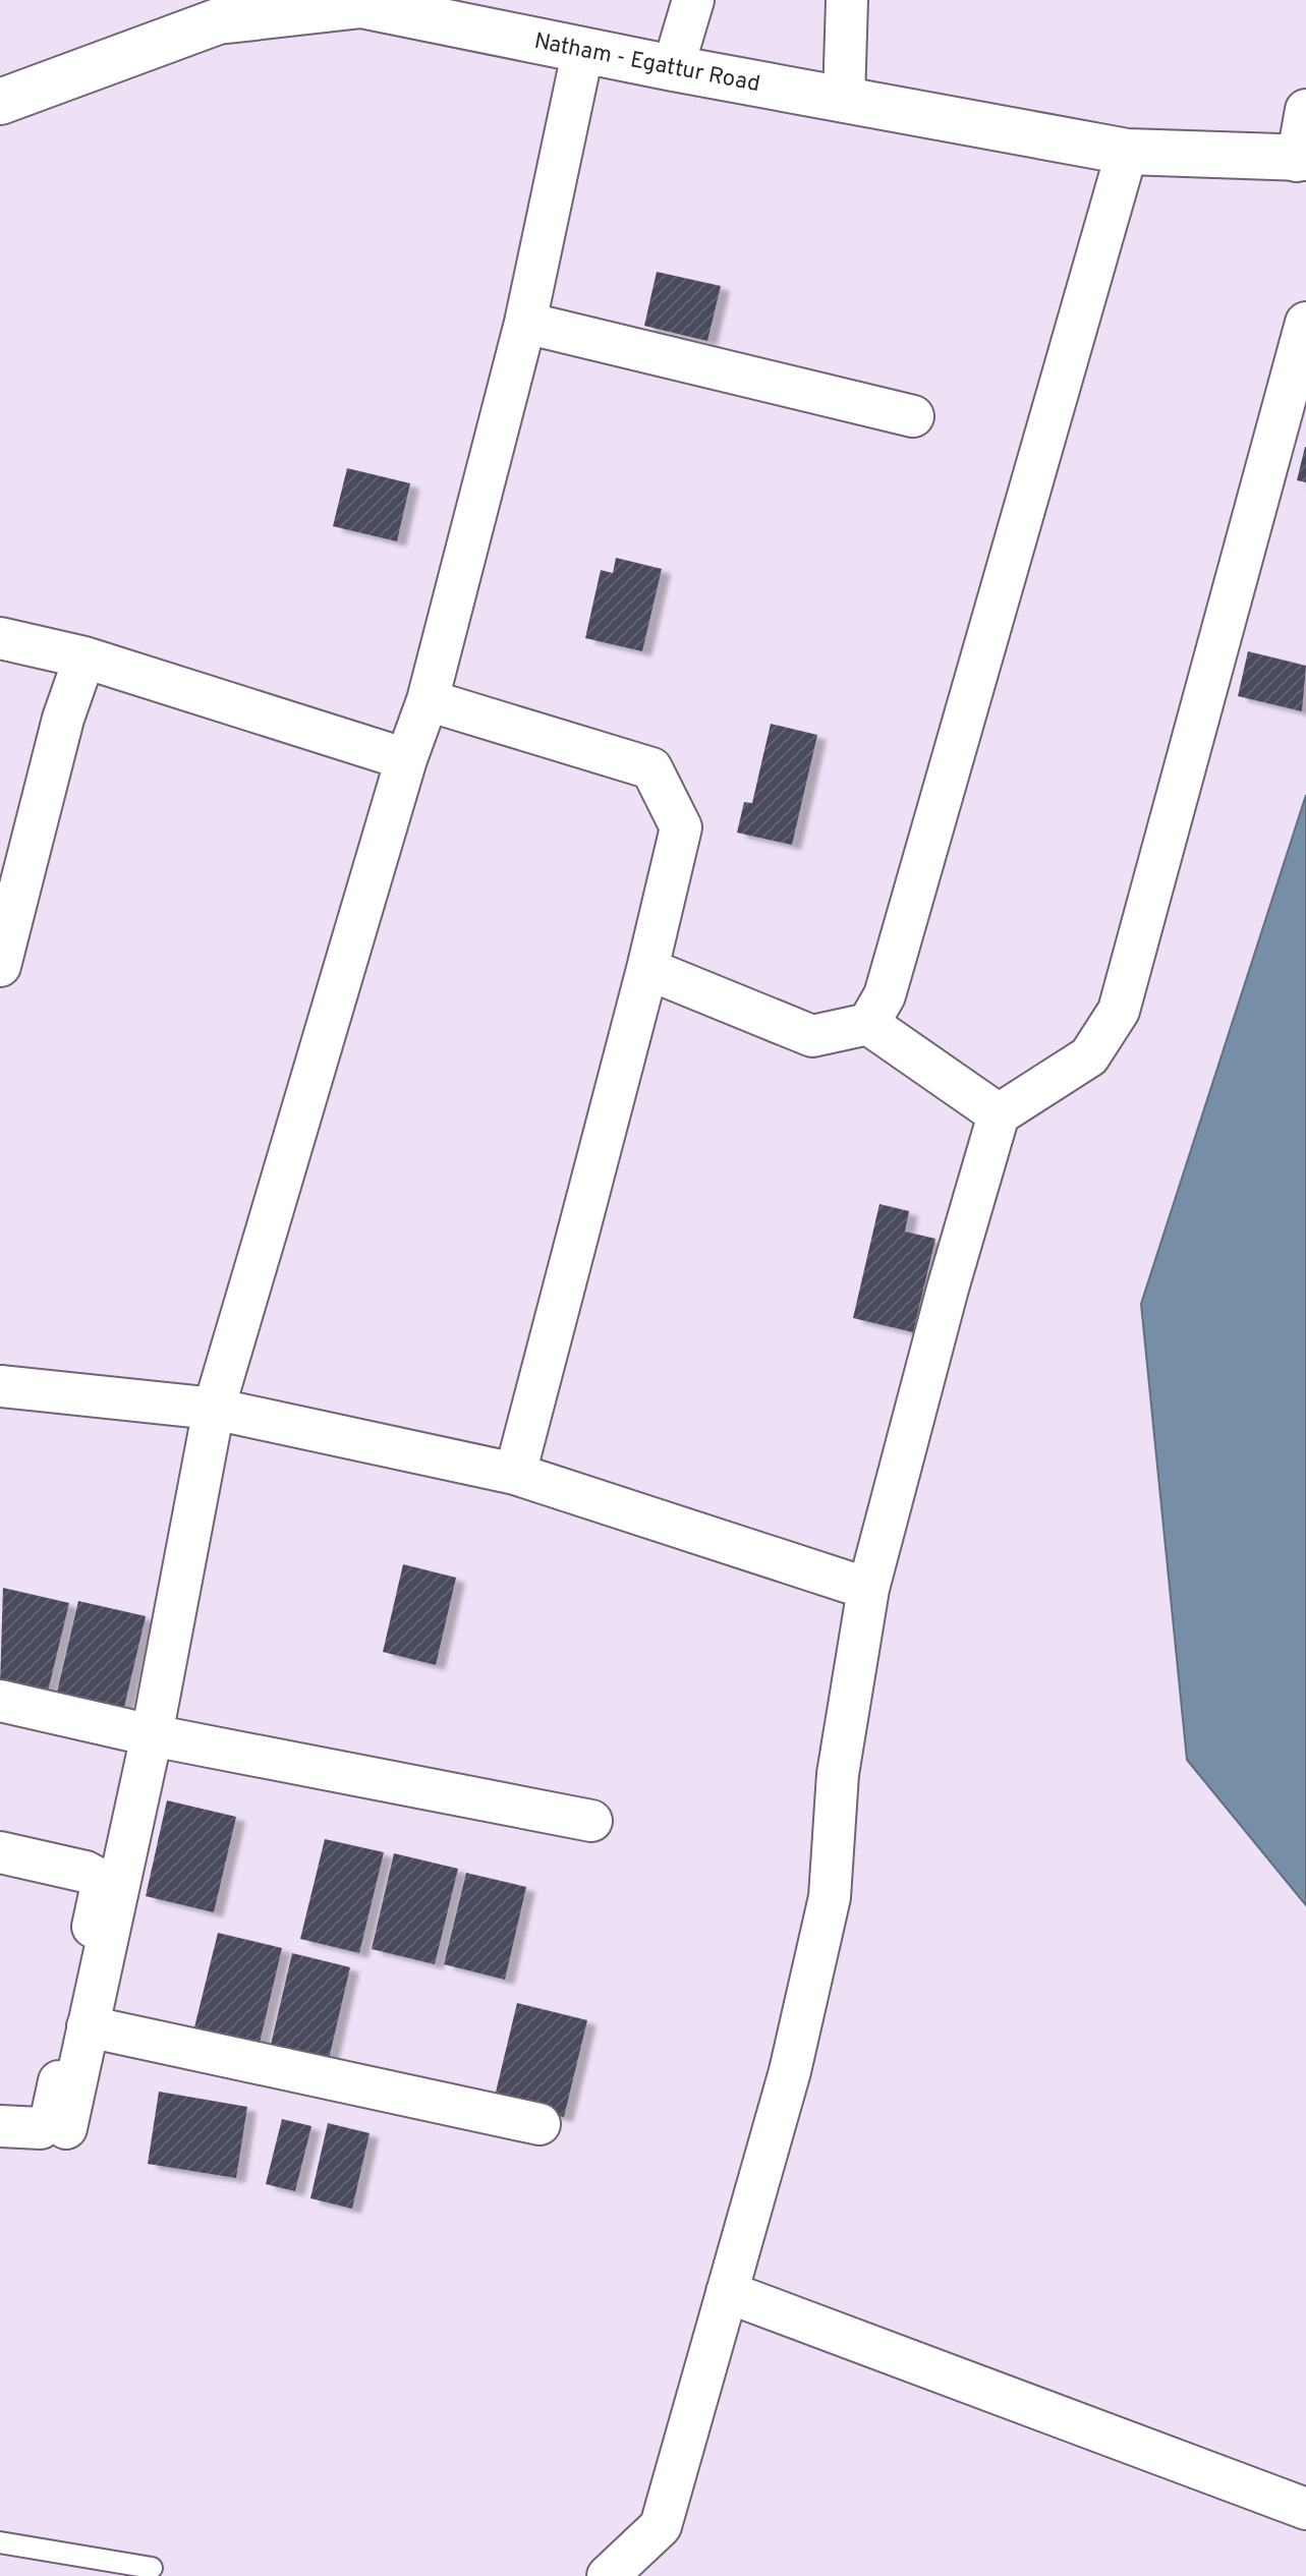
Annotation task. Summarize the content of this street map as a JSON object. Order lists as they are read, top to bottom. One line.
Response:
{"streets":{"street":["Natham - Egattur Road"]}}
